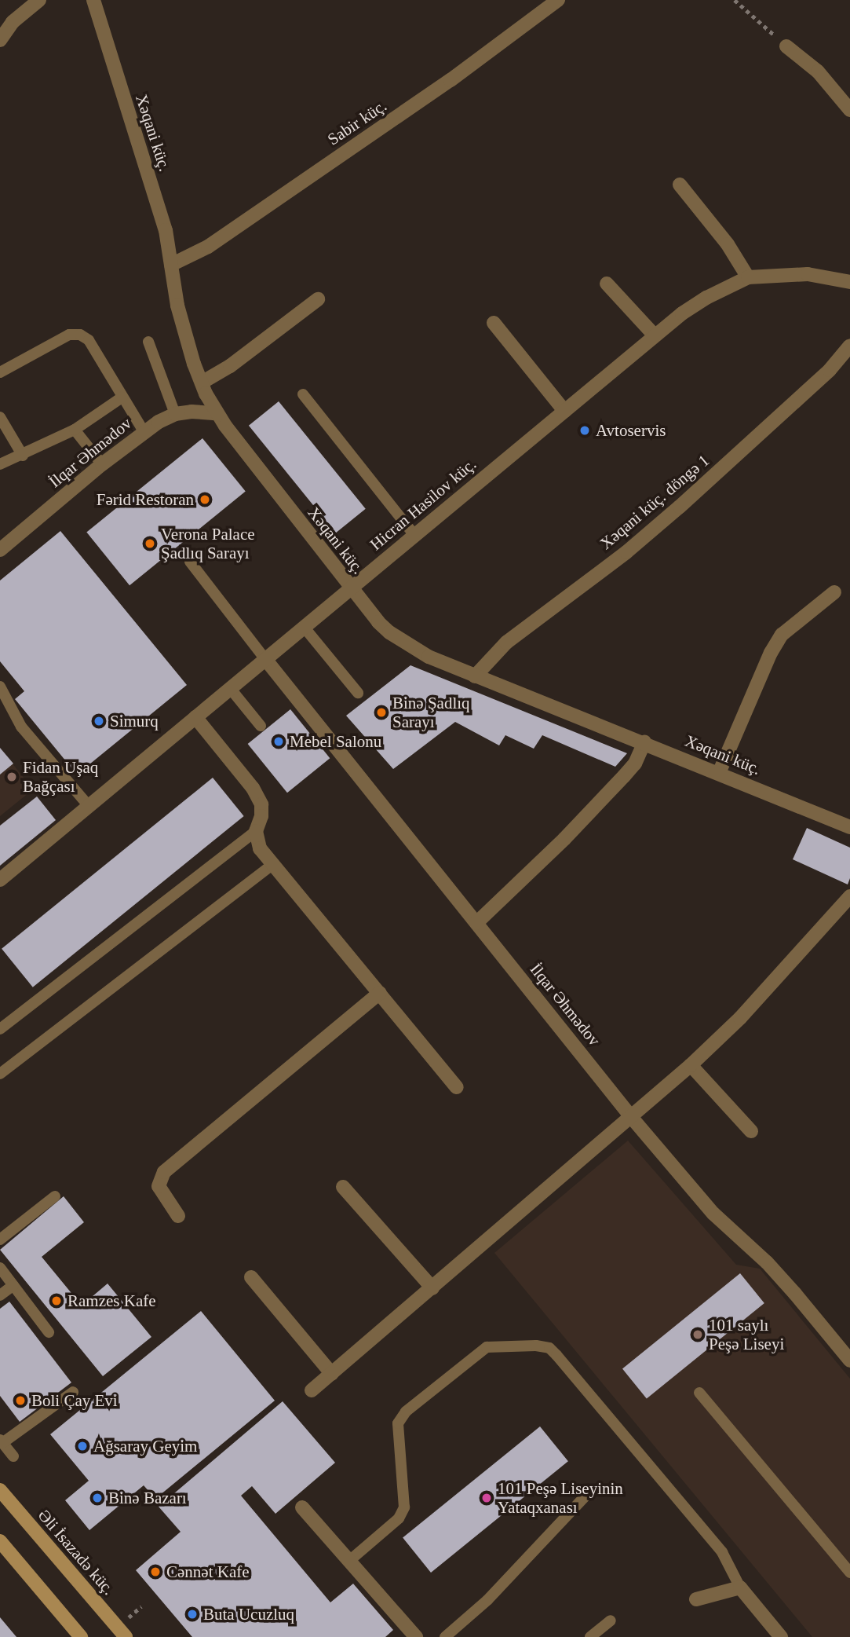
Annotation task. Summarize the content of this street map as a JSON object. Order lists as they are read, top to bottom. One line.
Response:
{"streets":{"main road":["Əli İsazadə küç."],"street":["Sabir küç.","Xəqani küç.","İlqar Əhmədov","Xəqani küç. döngə 1","Hicran Hasilov küç."]},"crossings":[["Sabir küç.","Xəqani küç."],["Xəqani küç.","İlqar Əhmədov"],["Xəqani küç.","Xəqani küç. döngə 1"],["Xəqani küç.","Hicran Hasilov küç."],["İlqar Əhmədov","Hicran Hasilov küç."]],"places":["Avtoservis","Fərid Restoran","Verona Palace Şadlıq Sarayı","Binə Şadlıq Sarayı","Simurq","Mebel Salonu","Fidan Uşaq Bağçası","Ramzes Kafe","101 saylı Peşə Liseyi","Boli Çay Evi","Ağsaray Geyim","Binə Bazarı","101 Peşə Liseyinin Yataqxanası","Cənnət Kafe","Buta Ucuzluq"]}
